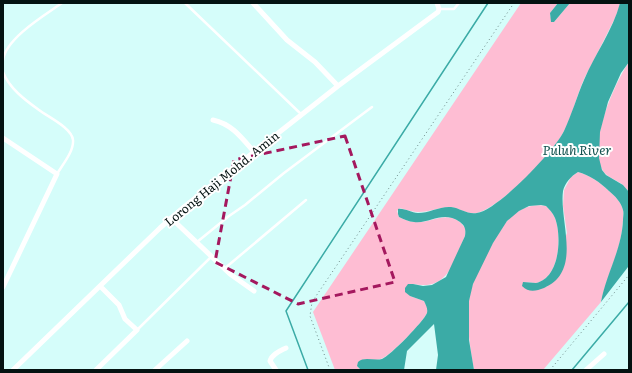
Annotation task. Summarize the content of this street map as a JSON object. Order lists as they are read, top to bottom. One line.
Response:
{"streets":{"street":["Lorong Haji Mohd. Amin"]},"water":["Puluh River"]}
